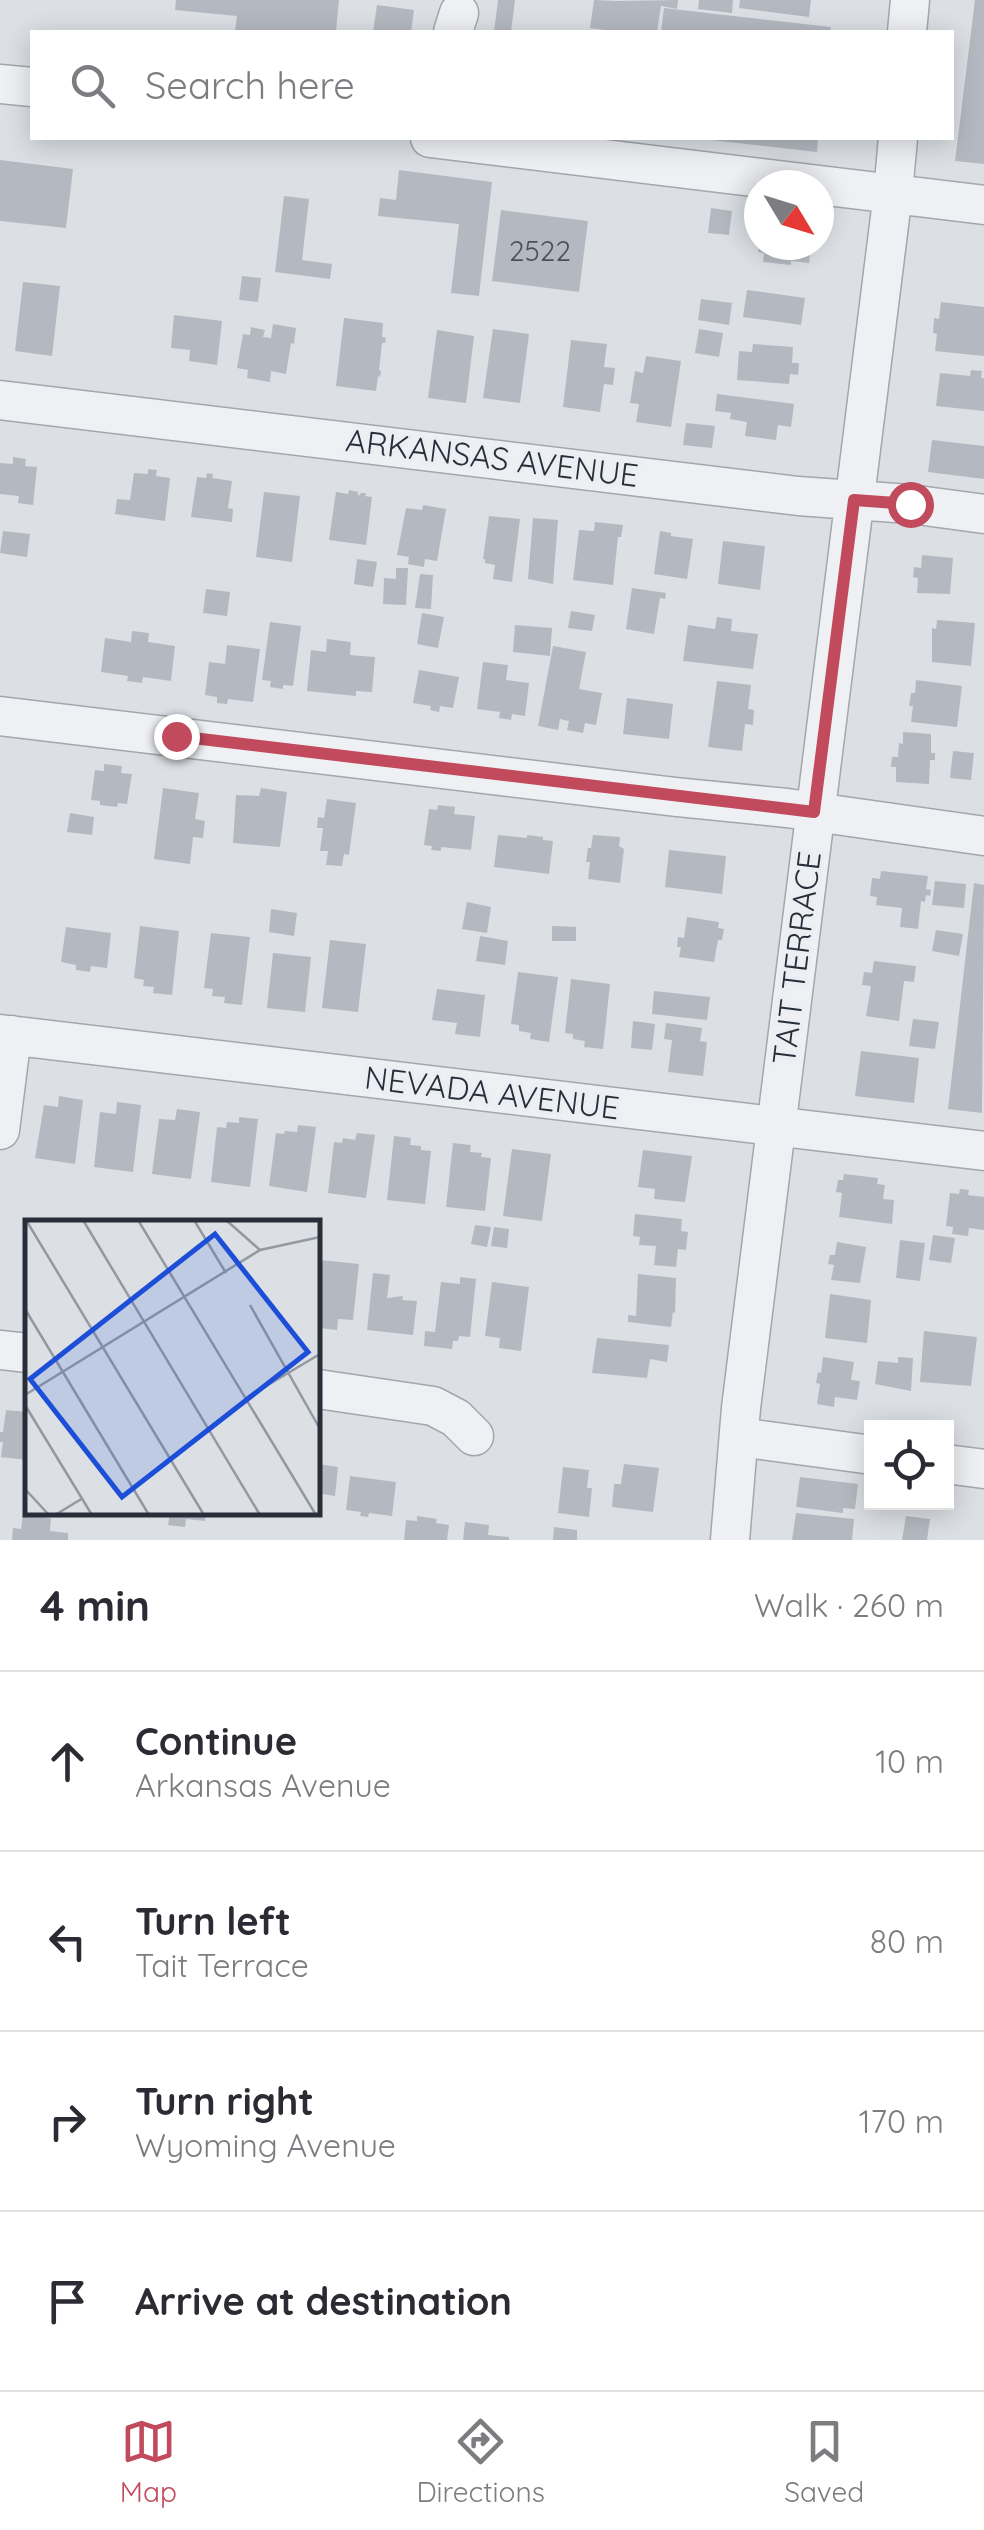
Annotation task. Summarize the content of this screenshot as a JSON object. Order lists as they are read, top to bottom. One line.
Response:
{"streets":{"street":["ARKANSAS AVENUE","TAIT TERRACE","NEVADA AVENUE"]},"crossings":[["ARKANSAS AVENUE","TAIT TERRACE"],["TAIT TERRACE","NEVADA AVENUE"]],"house_numbers":["2522"],"north":"bottom right","page":{"search":"Search here","heading":["4 min","Walk · 260 m"],"list":[["Continue","Arkansas Avenue","10 m"],["Turn left","Tait Terrace","80 m"],["Turn right","Wyoming Avenue","170 m"],"Arrive at destination"],"nav":["Map","Directions","Saved"]}}
